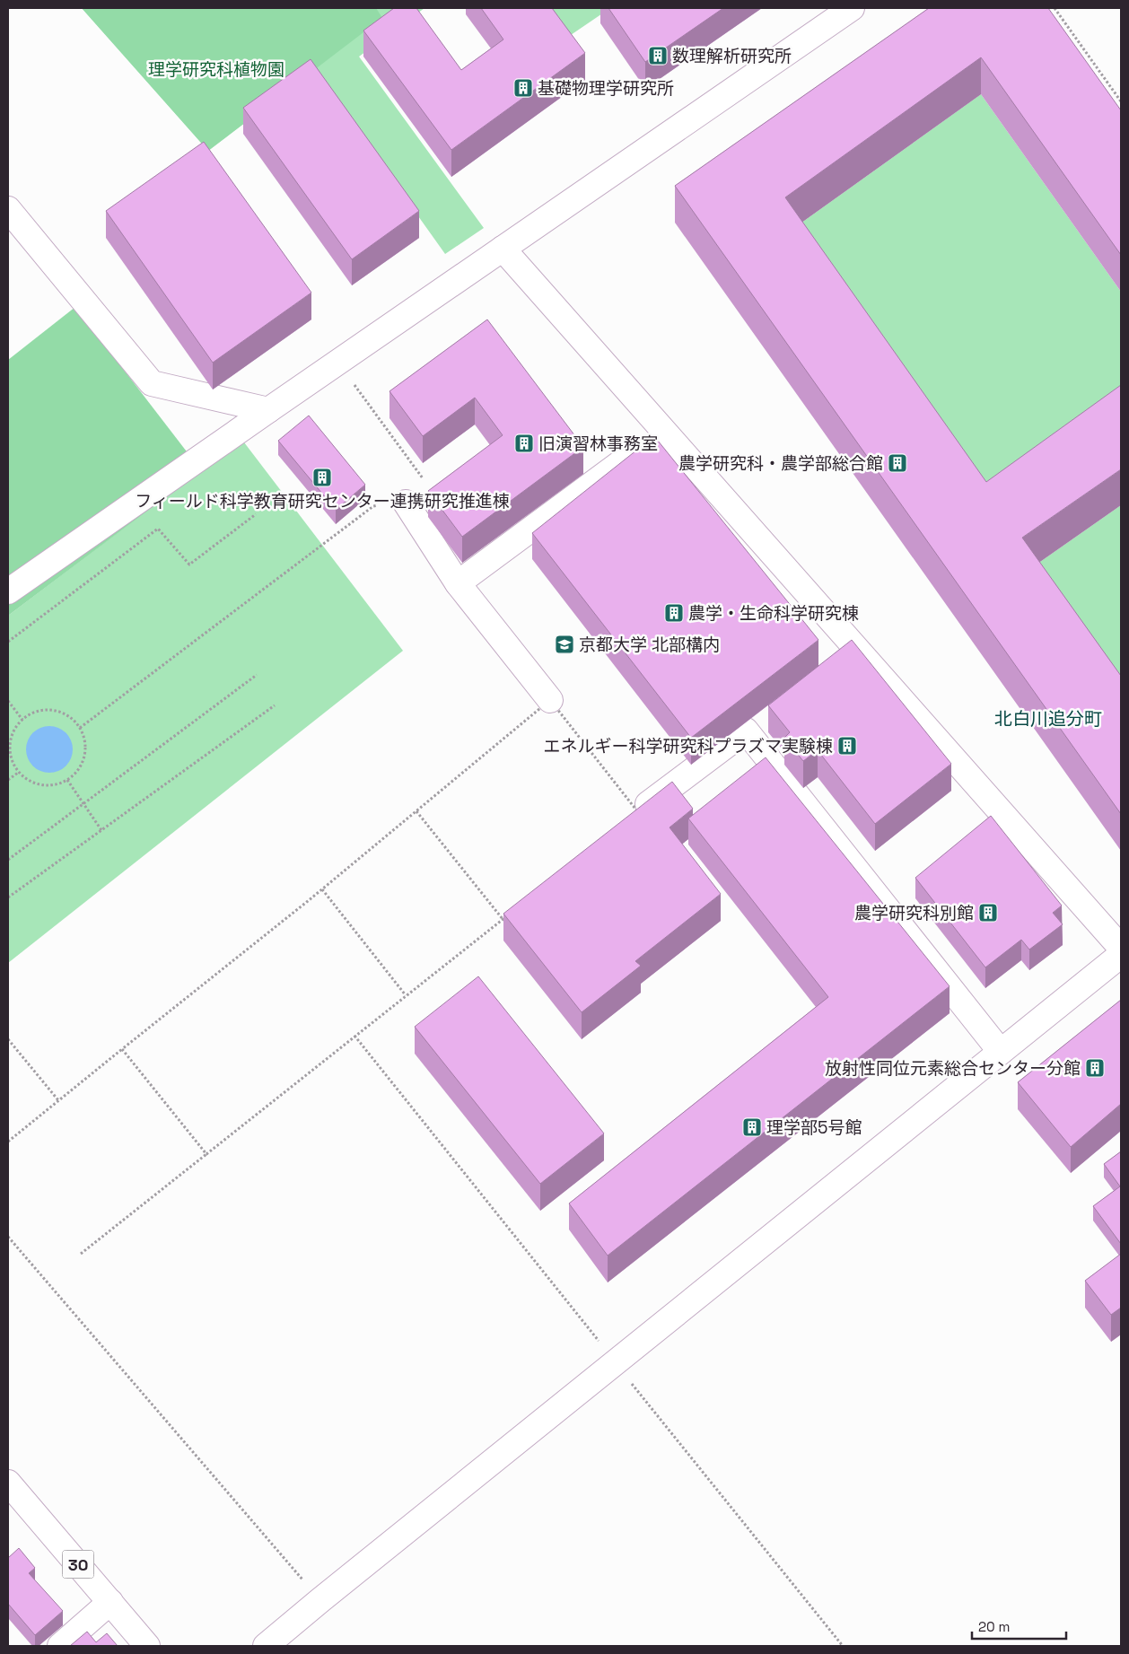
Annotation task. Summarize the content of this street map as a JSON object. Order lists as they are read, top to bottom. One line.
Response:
{"streets":{"main road":["30"]},"districts":["北白川追分町"],"parks":["理学研究科植物園"],"places":{"building":["数理解析研究所","基礎物理学研究所","旧演習林事務室","農学研究科・農学部総合館","フィールド科学教育研究センター連携研究推進棟","農学・生命科学研究棟","エネルギー科学研究科プラズマ実験棟","農学研究科別館","放射性同位元素総合センター分館","理学部5号館"],"school or university":["京都大学 北部構内"]},"scale_bar":"20 m"}
